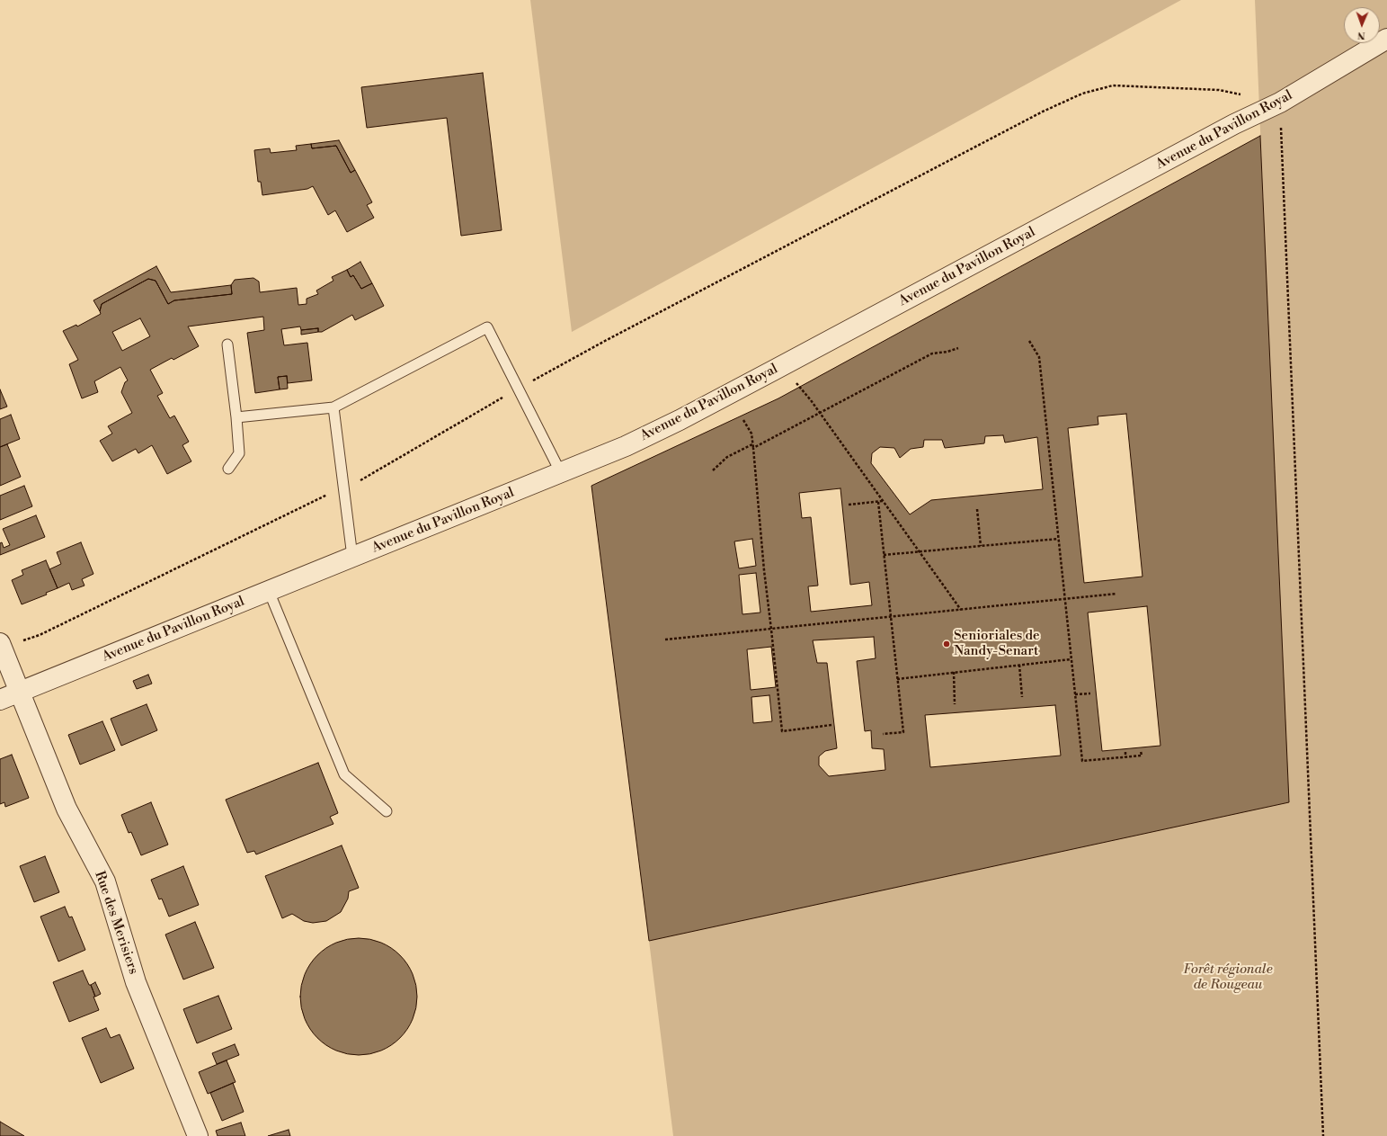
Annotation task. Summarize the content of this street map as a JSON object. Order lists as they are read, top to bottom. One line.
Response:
{"streets":{"street":["Avenue du Pavillon Royal","Rue des Merisiers"]},"crossings":[["Avenue du Pavillon Royal","Rue des Merisiers"]],"parks":["Forêt régionale de Rougeau"],"places":["Senioriales de Nandy-Senart"],"north":"bottom"}
